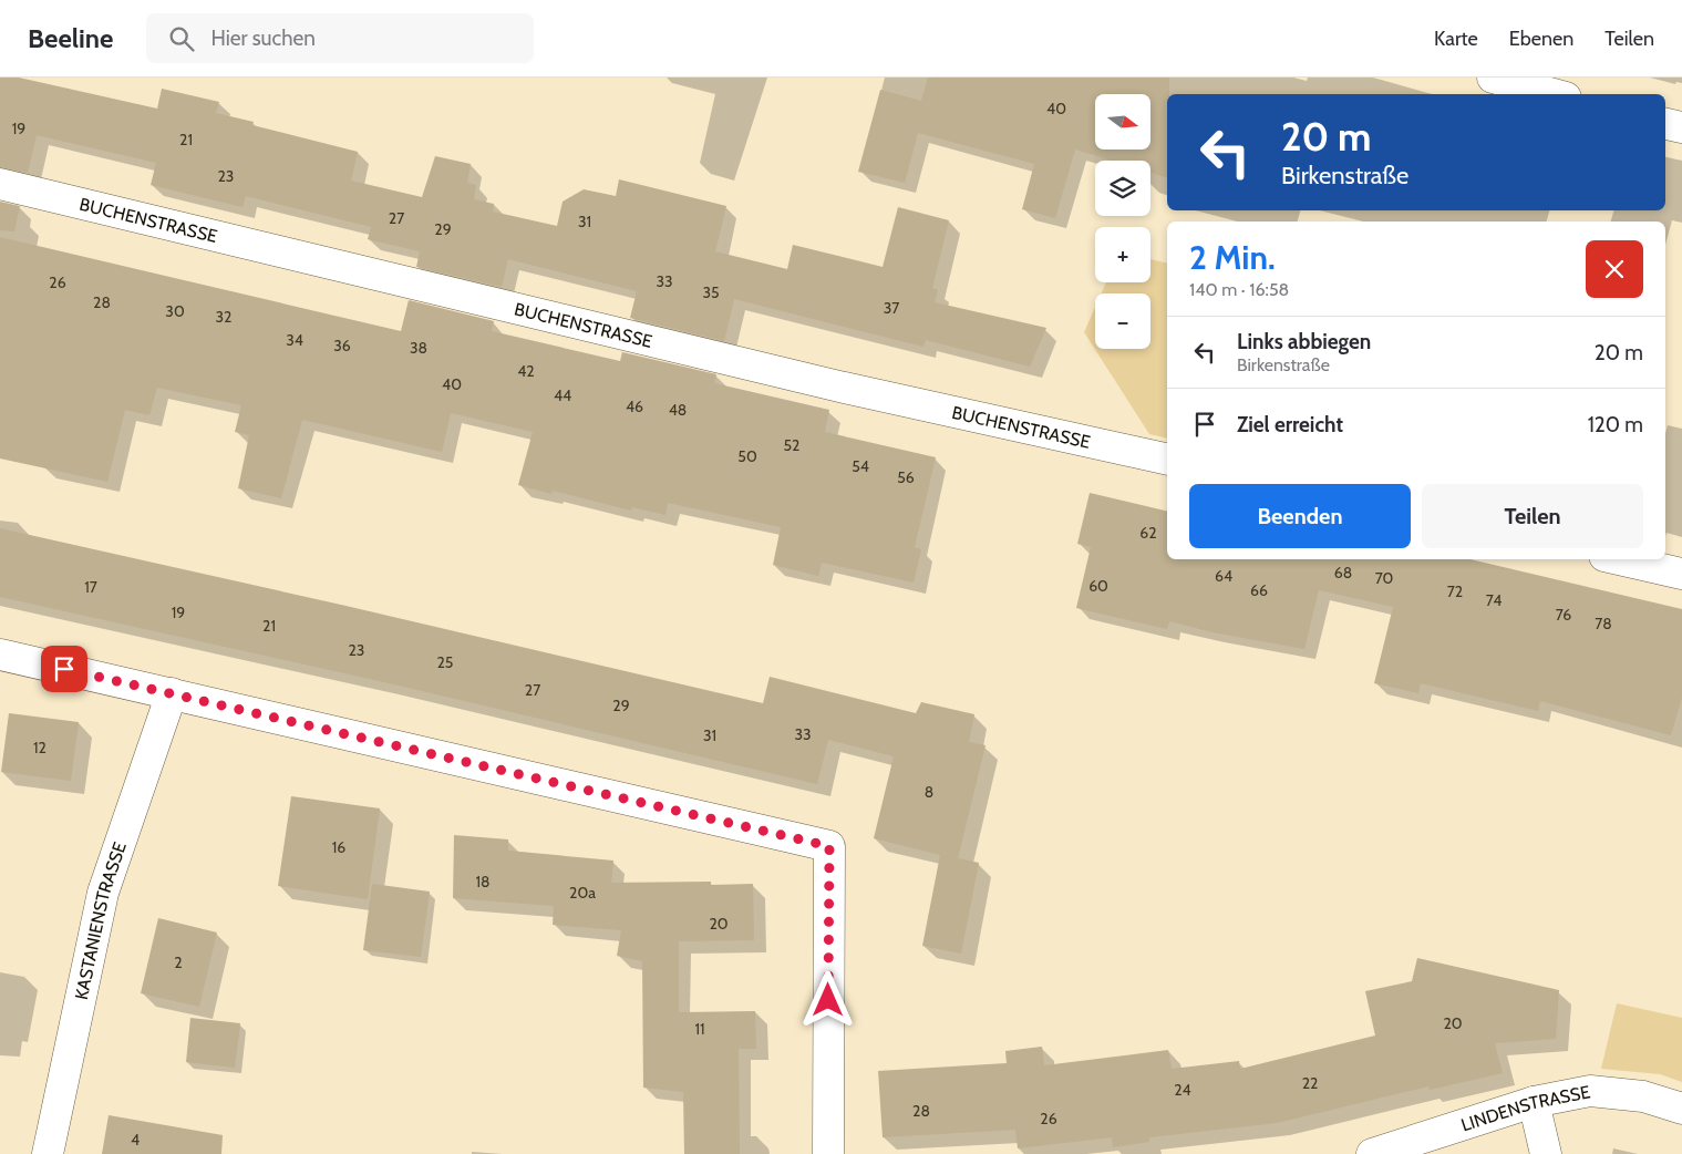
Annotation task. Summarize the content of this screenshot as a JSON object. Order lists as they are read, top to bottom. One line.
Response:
{"streets":{"street":["BUCHENSTRASSE","KASTANIENSTRASSE","LINDENSTRASSE"]},"house_numbers":["40","19","21","23","27","31","29","33","26","35","28","37","30","32","34","36","38","42","40","44","46","48","52","50","54","56","62","68","64","70","60","17","66","72","74","19","76","78","21","23","25","27","29","33","31","12","8","16","18","20a","20","2","20","11","22","24","28","26","4"],"north":"right","page":{"header":"Beeline","search":"Hier suchen","nav":["Karte","Ebenen","Teilen"],"map_buttons":["+","−"],"turn":["20 m","Birkenstraße"],"heading":["2 Min.","140 m · 16:58"],"list":[{"name":"Links abbiegen","note":"Birkenstraße","value":"20 m"},{"name":"Ziel erreicht","value":"120 m"}],"buttons":["Beenden","Teilen"]}}
